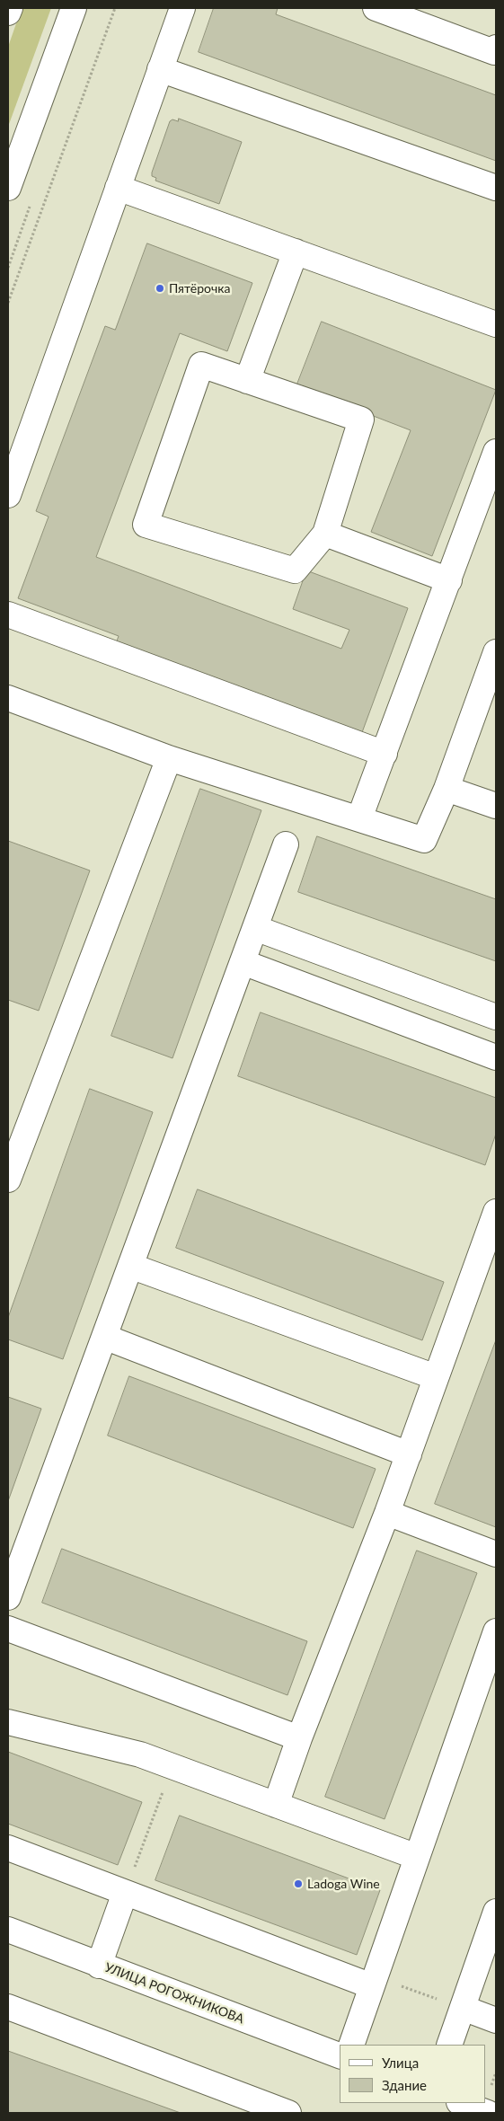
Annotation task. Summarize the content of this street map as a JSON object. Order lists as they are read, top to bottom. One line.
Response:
{"streets":{"street":["УЛИЦА РОГОЖНИКОВА"]},"places":["Пятёрочка","Ladoga Wine"],"legend":["Улица","Здание"]}
